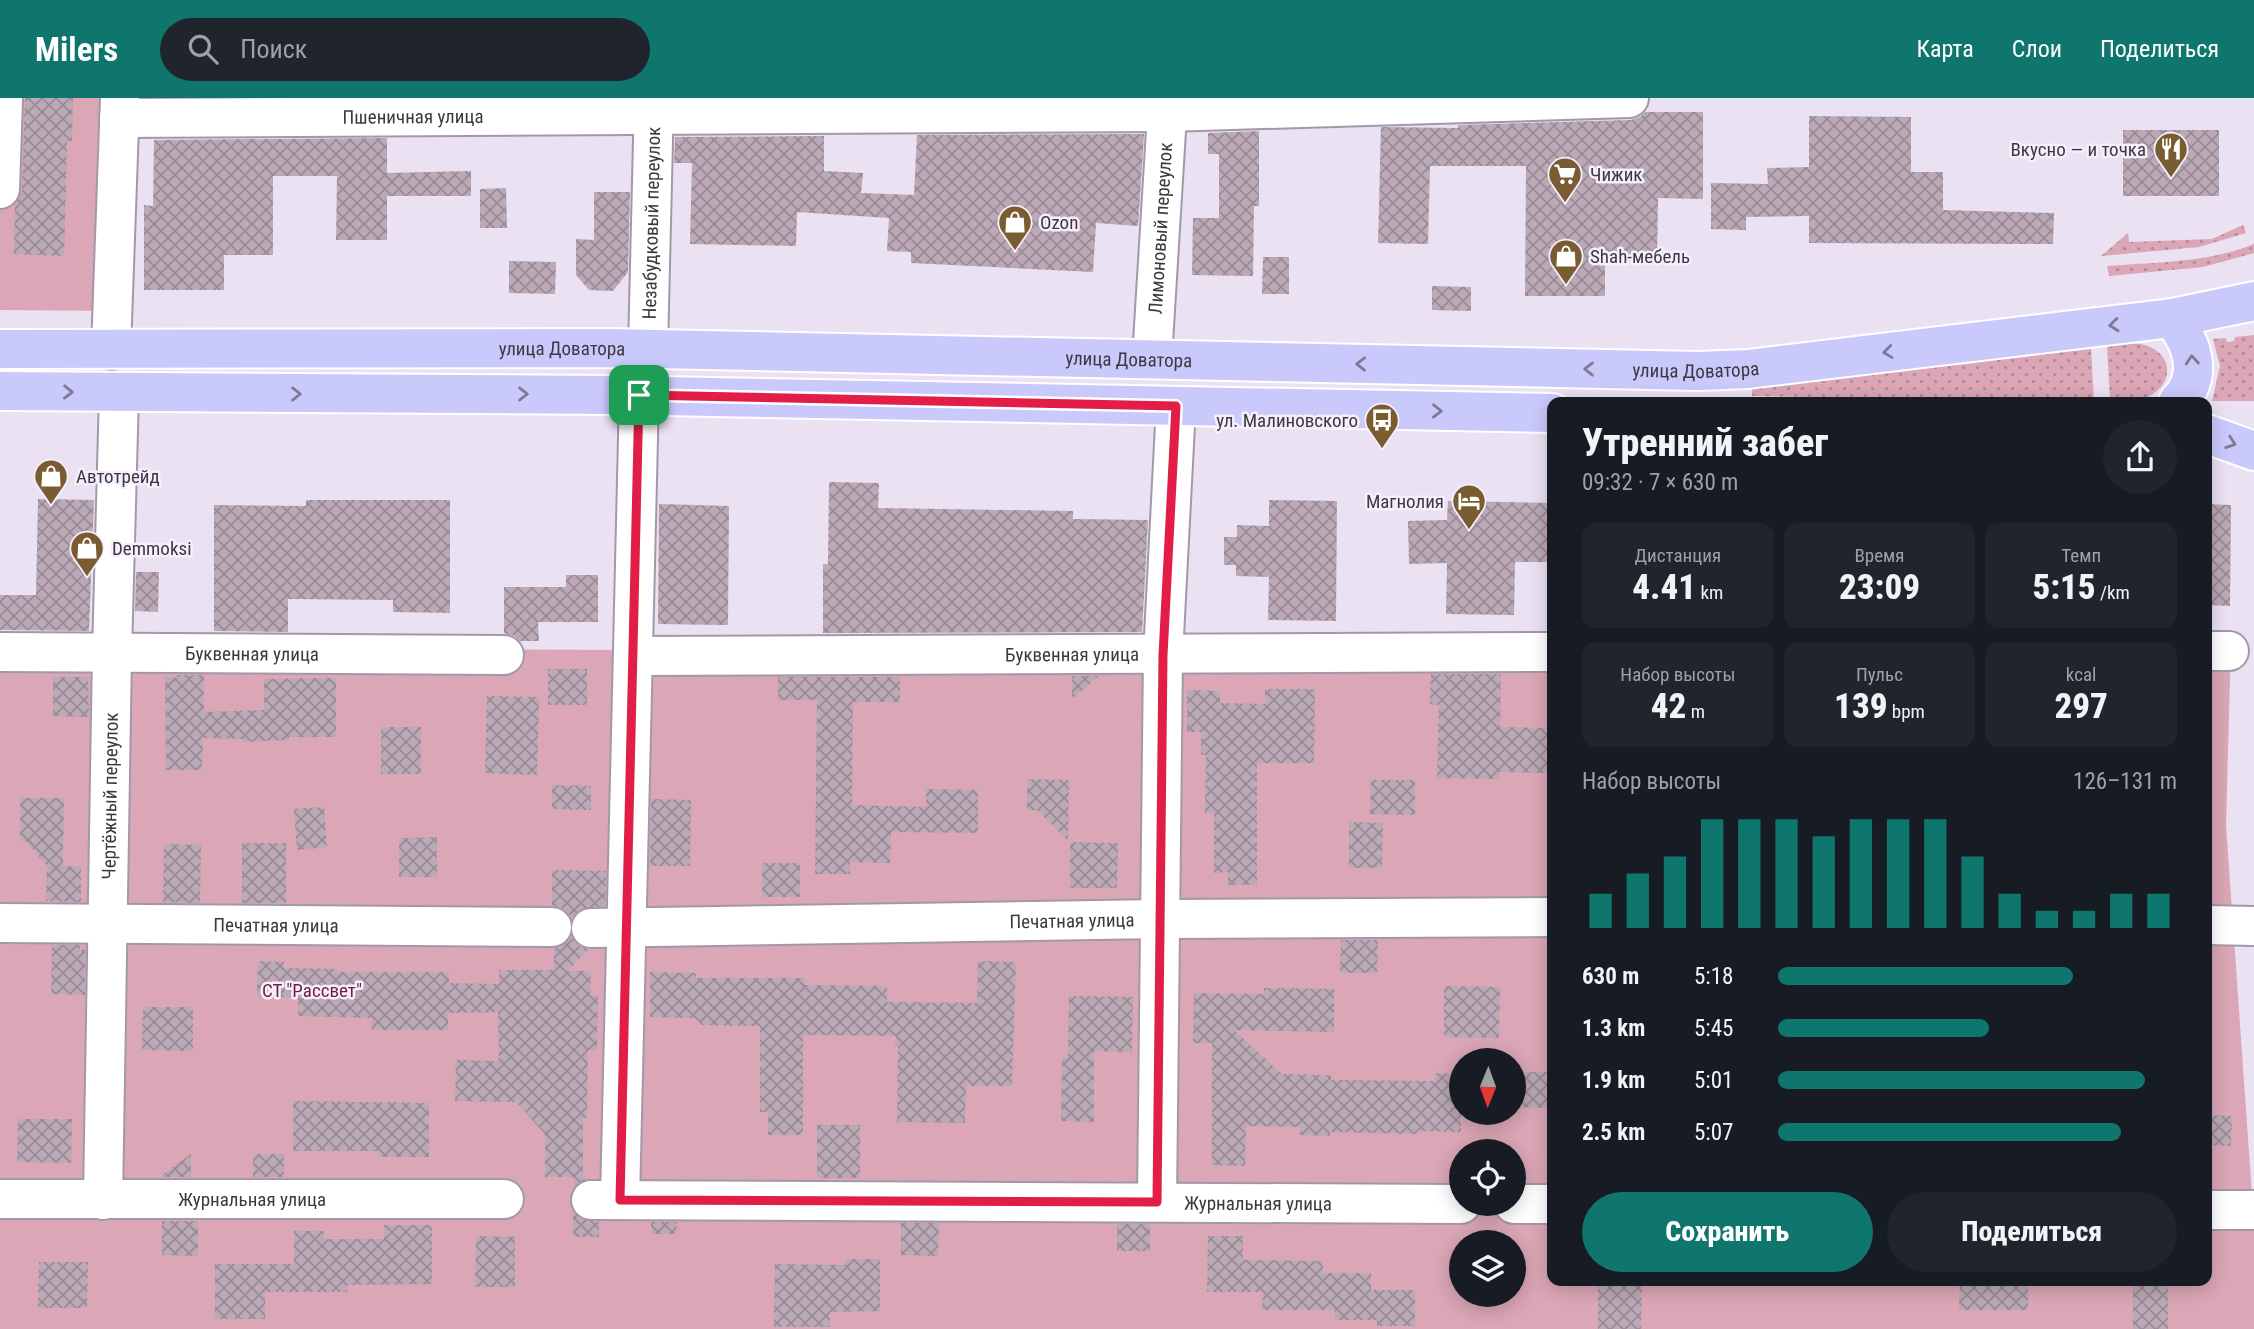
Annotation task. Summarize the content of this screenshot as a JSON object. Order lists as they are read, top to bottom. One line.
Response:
{"streets":{"main road":["улица Доватора"],"street":["Пшеничная улица","Незабудковый переулок","Лимоновый переулок","Буквенная улица","Чертёжный переулок","Печатная улица","Журнальная улица"]},"crossings":[["Пшеничная улица","Незабудковый переулок"],["Пшеничная улица","Лимоновый переулок"],["Незабудковый переулок","улица Доватора"],["Лимоновый переулок","улица Доватора"],["Буквенная улица","Чертёжный переулок"],["Чертёжный переулок","Печатная улица"],["Чертёжный переулок","Журнальная улица"],["Печатная улица","Журнальная улица"]],"parks":["СТ \"Рассвет\""],"places":{"restaurant":["Вкусно — и точка"],"supermarket":["Чижик"],"shop":["Ozon","Shah-мебель","Автотрейд","Demmoksi"],"bus stop":["ул. Малиновского"],"hotel":["Магнолия"]},"north":"bottom","page":{"header":"Milers","search":"Поиск","nav":["Карта","Слои","Поделиться"],"heading":["Утренний забег","09:32 · 7 × 630 m"],"stats":[["Дистанция","4.41 km"],["Время","23:09"],["Темп","5:15 /km"],["Набор высоты","42 m"],["Пульс","139 bpm"],["kcal","297"]],"chart":["Набор высоты","126–131 m"],"list":[{"name":"630 m","note":"5:18"},{"name":"1.3 km","note":"5:45"},{"name":"1.9 km","note":"5:01"},{"name":"2.5 km","note":"5:07"}],"buttons":["Сохранить","Поделиться"]}}
